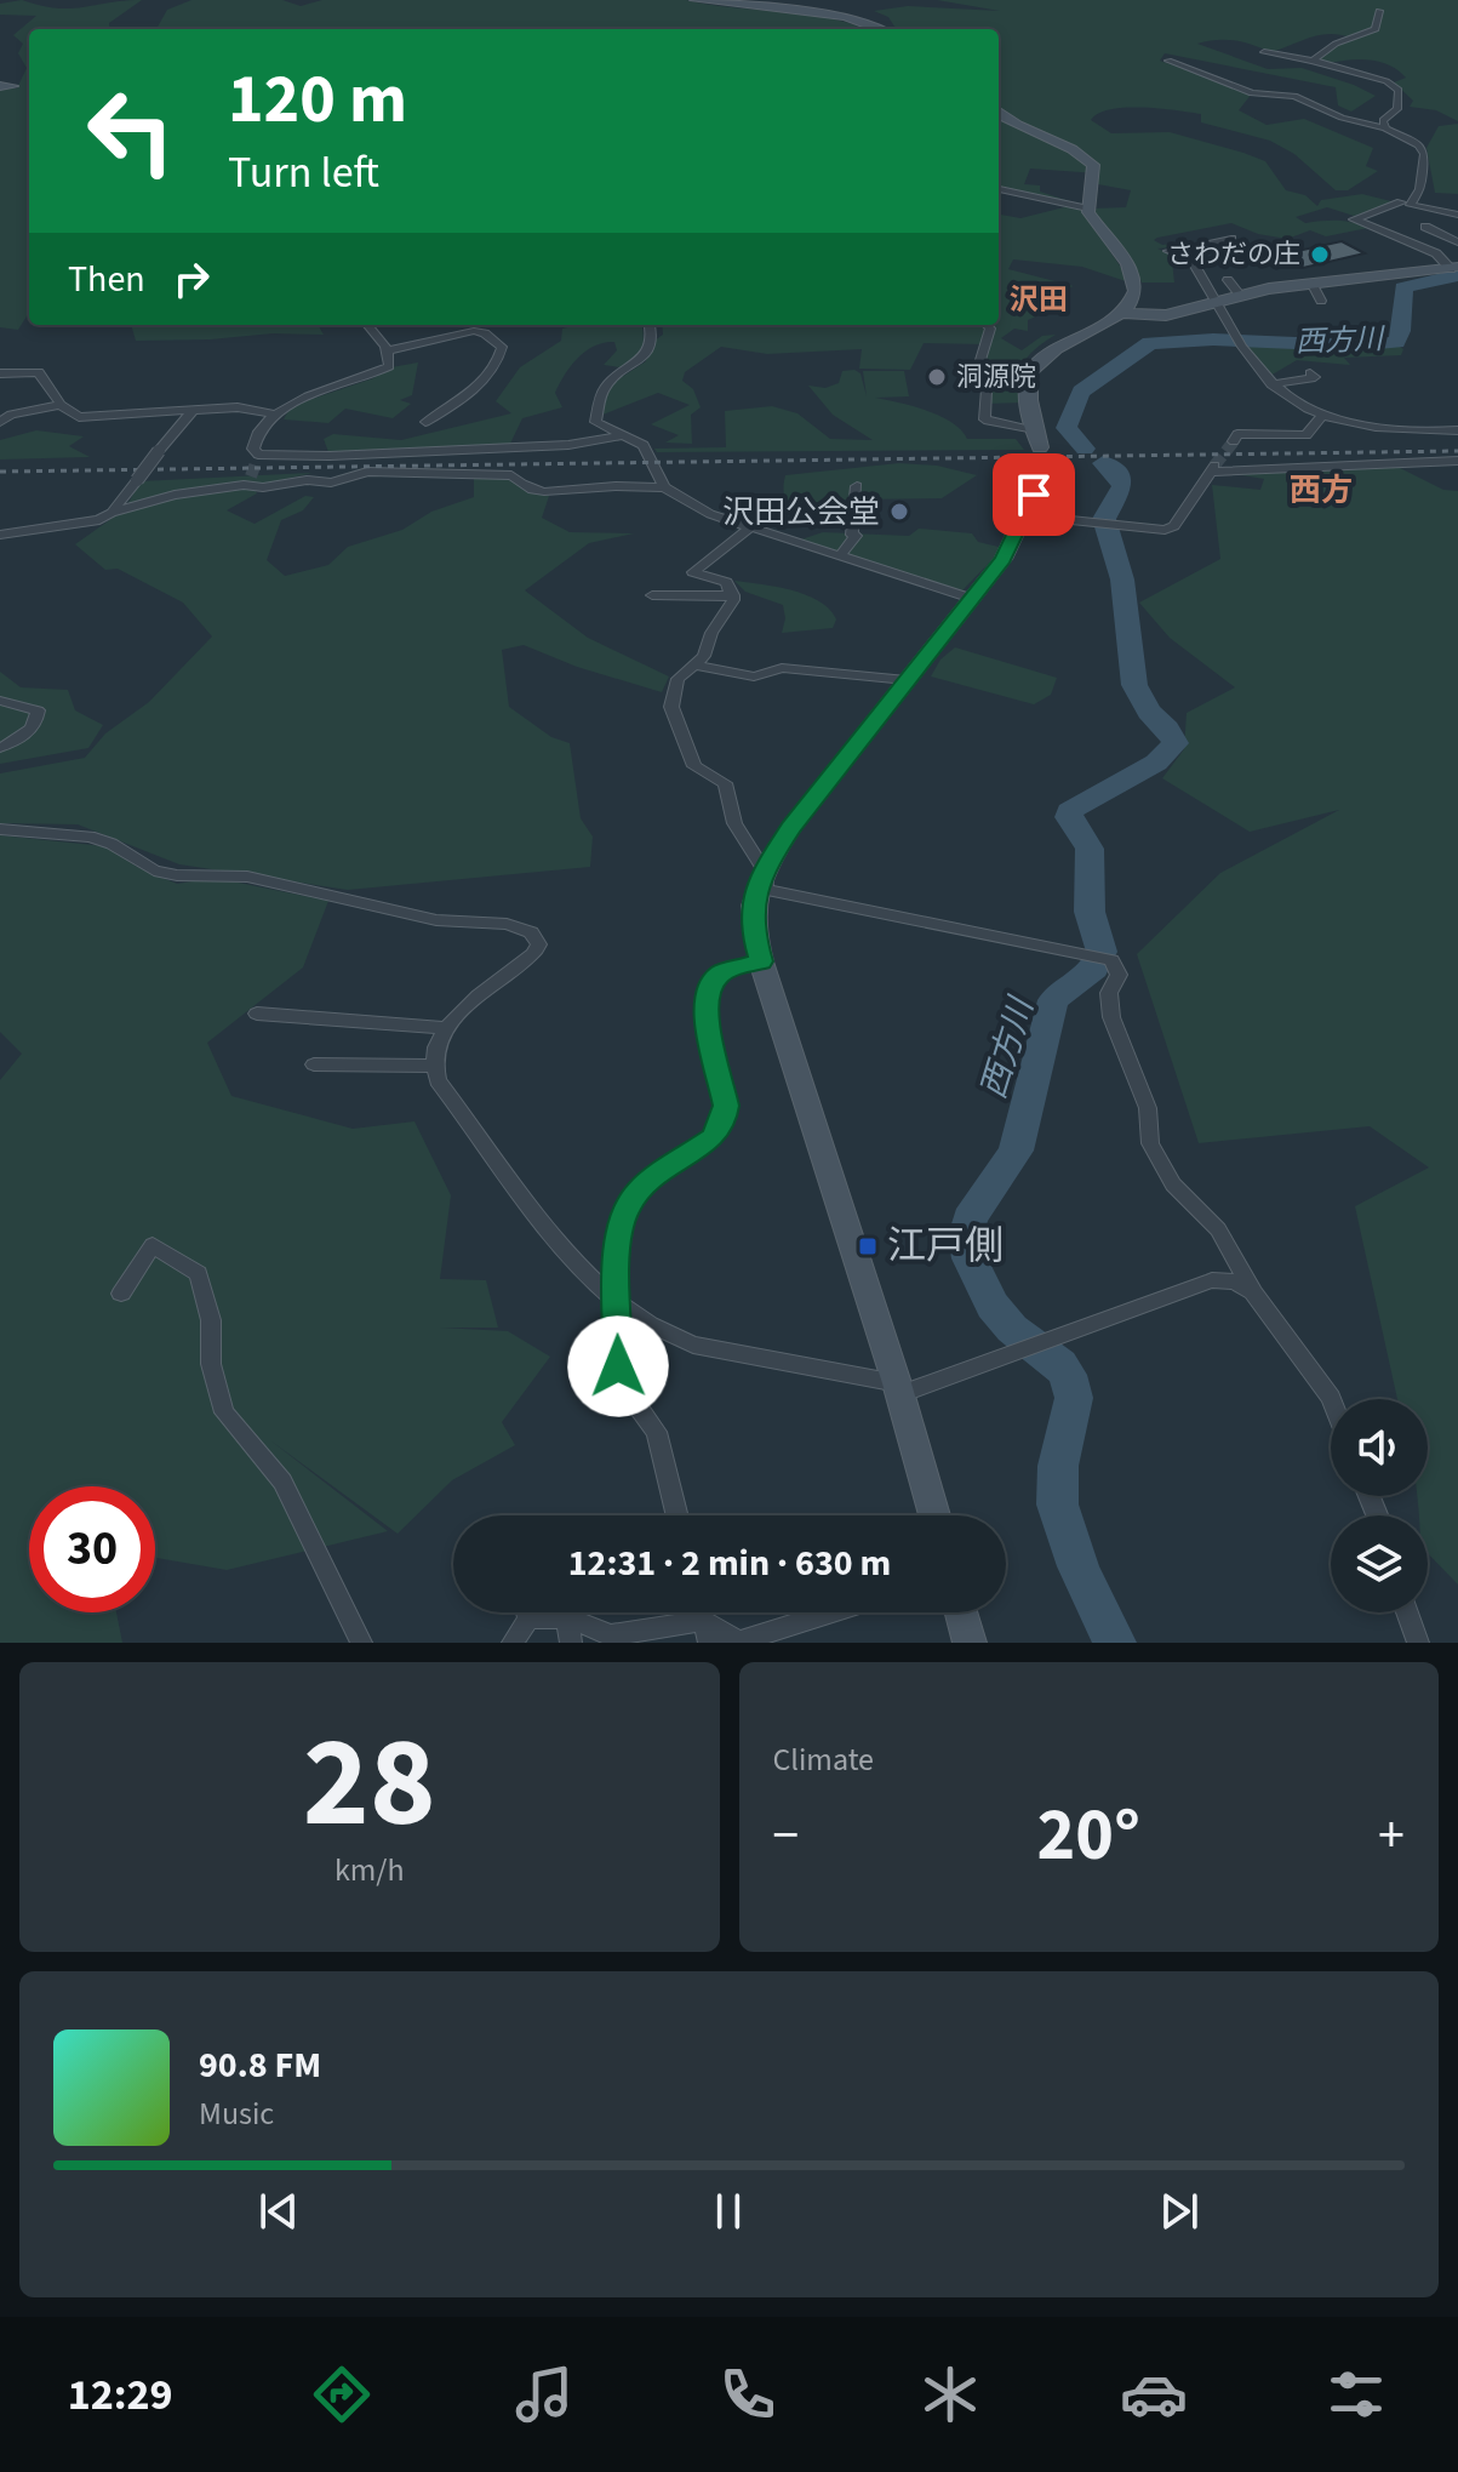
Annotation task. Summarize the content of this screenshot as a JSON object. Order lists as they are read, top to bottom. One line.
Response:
{"districts":["沢田","西方"],"water":["西方川"],"places":{"other":["さわだの庄","洞源院","沢田公会堂"],"transit":["江戸側"]},"page":{"turn":["120 m","Turn left"],"then":"Then","limit":"30","trip":"12:31 · 2 min · 630 m","tile":[["28","km/h"],"Climate"],"heat":["−","20°","+"],"song":["90.8 FM","Music"],"tabs":"12:29"}}
